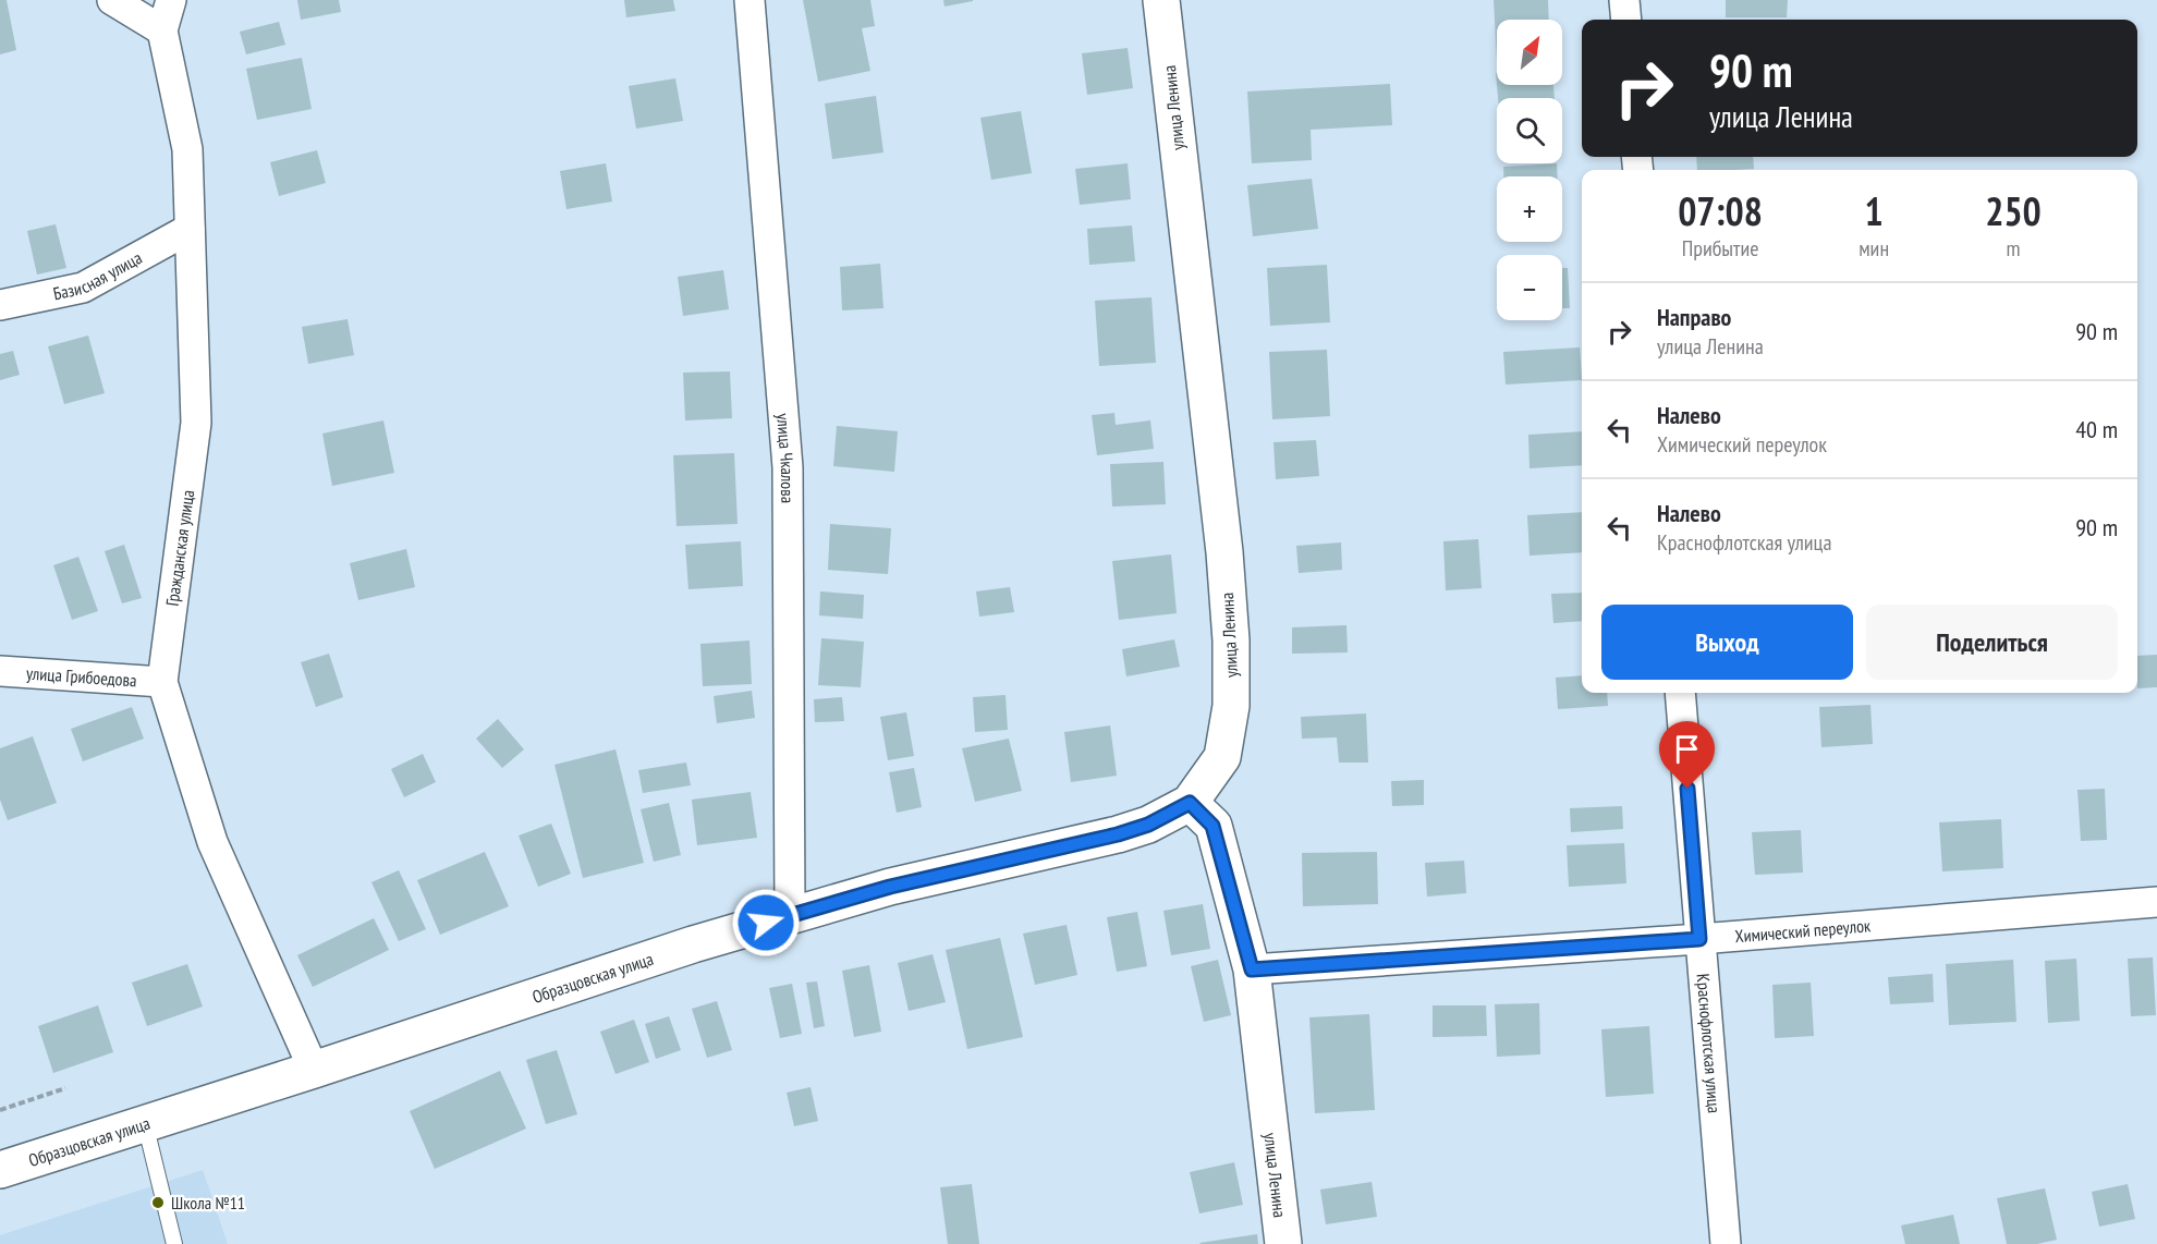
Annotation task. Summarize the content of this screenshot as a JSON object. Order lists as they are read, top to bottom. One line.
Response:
{"streets":{"main road":["улица Ленина","Образцовская улица"],"street":["Базисная улица","улица Чкалова","Гражданская улица","улица Грибоедова","Химический переулок","Краснофлотская улица"]},"crossings":[["улица Ленина","Химический переулок"],["улица Ленина","Образцовская улица"],["Базисная улица","Гражданская улица"],["улица Чкалова","Образцовская улица"],["Гражданская улица","улица Грибоедова"],["Гражданская улица","Образцовская улица"],["Химический переулок","Краснофлотская улица"]],"places":["Школа №11"],"north":"top right","page":{"map_buttons":["+","−"],"turn":["90 m","улица Ленина"],"eta":["07:08","Прибытие","1","мин","250","m"],"list":[{"name":"Направо","note":"улица Ленина","value":"90 m"},{"name":"Налево","note":"Химический переулок","value":"40 m"},{"name":"Налево","note":"Краснофлотская улица","value":"90 m"}],"buttons":["Выход","Поделиться"]}}
